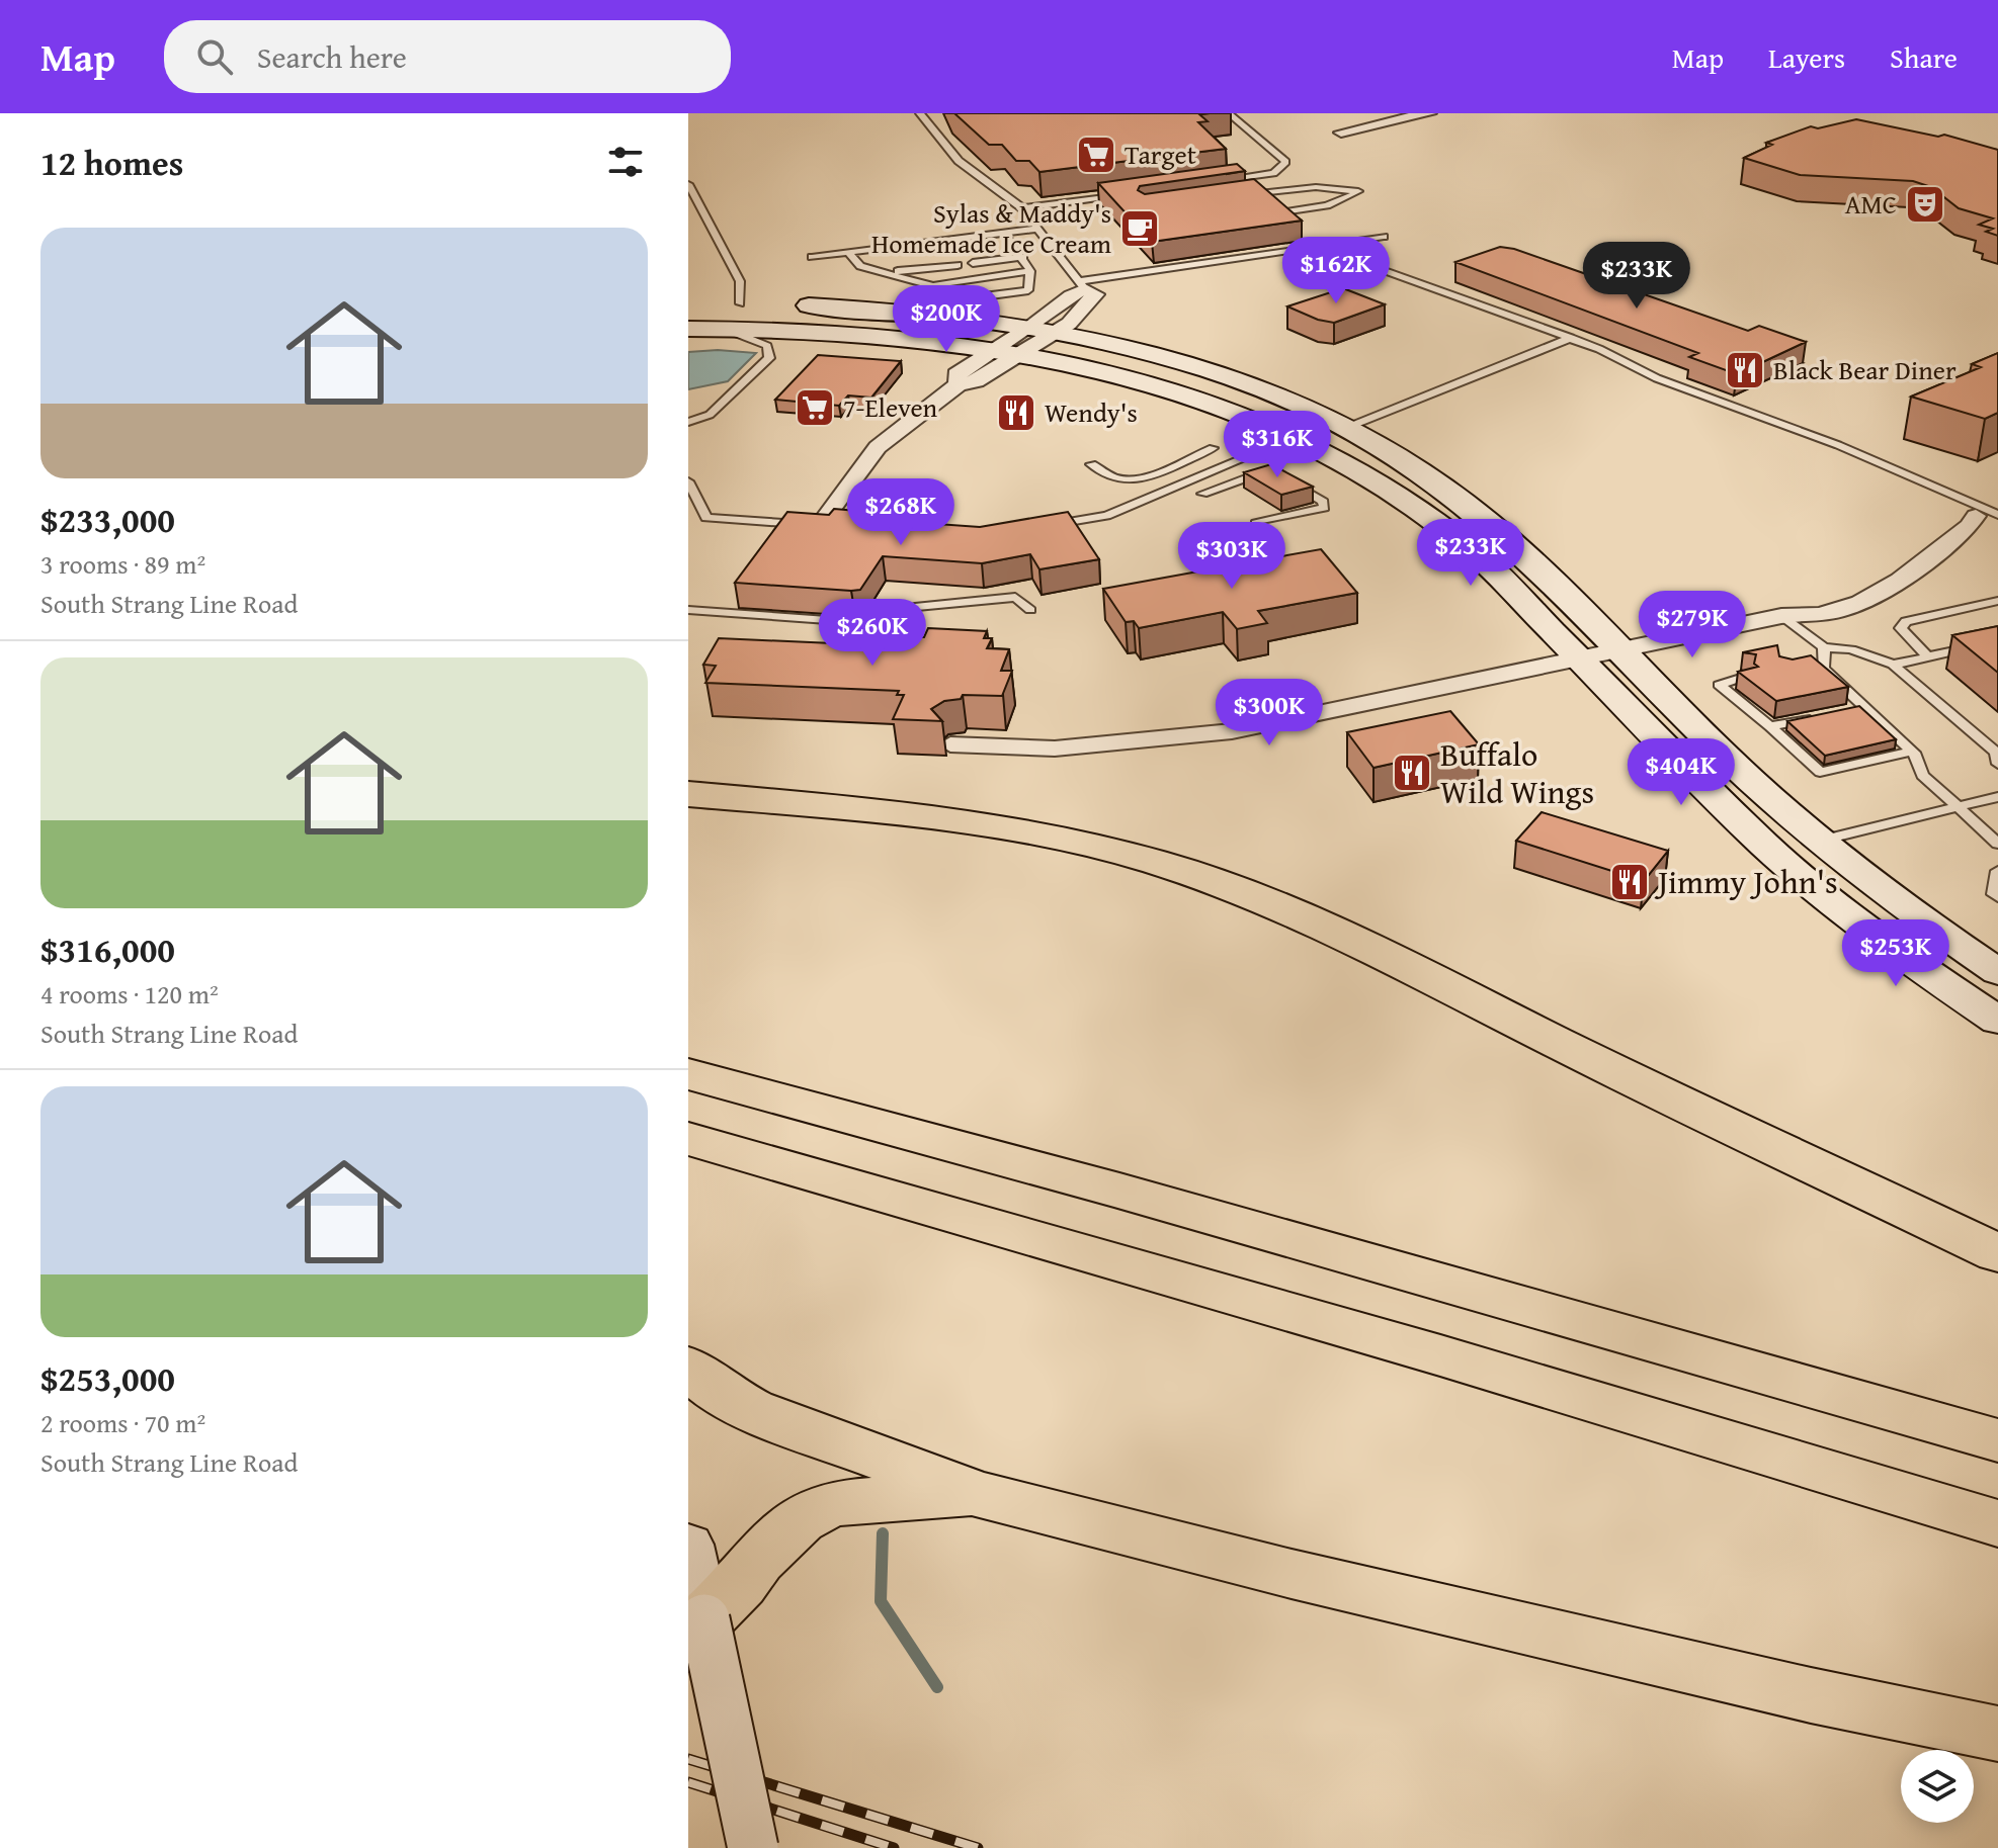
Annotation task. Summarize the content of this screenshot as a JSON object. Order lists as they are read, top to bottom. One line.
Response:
{"places":{"supermarket":["Target","7-Eleven"],"theatre":["AMC"],"cafe":["Sylas & Maddy's Homemade Ice Cream"],"restaurant":["Black Bear Diner","Wendy's","Buffalo Wild Wings","Jimmy John's"]},"page":{"header":"Map","search":"Search here","nav":["Map","Layers","Share"],"heading":"12 homes","list":[{"name":"$233,000","note":"3 rooms · 89 m² · South Strang Line Road"},{"name":"$316,000","note":"4 rooms · 120 m² · South Strang Line Road"},{"name":"$253,000","note":"2 rooms · 70 m² · South Strang Line Road"}],"price":["$162K","$233K","$200K","$316K","$268K","$233K","$303K","$279K","$260K","$300K","$404K","$253K"]}}
